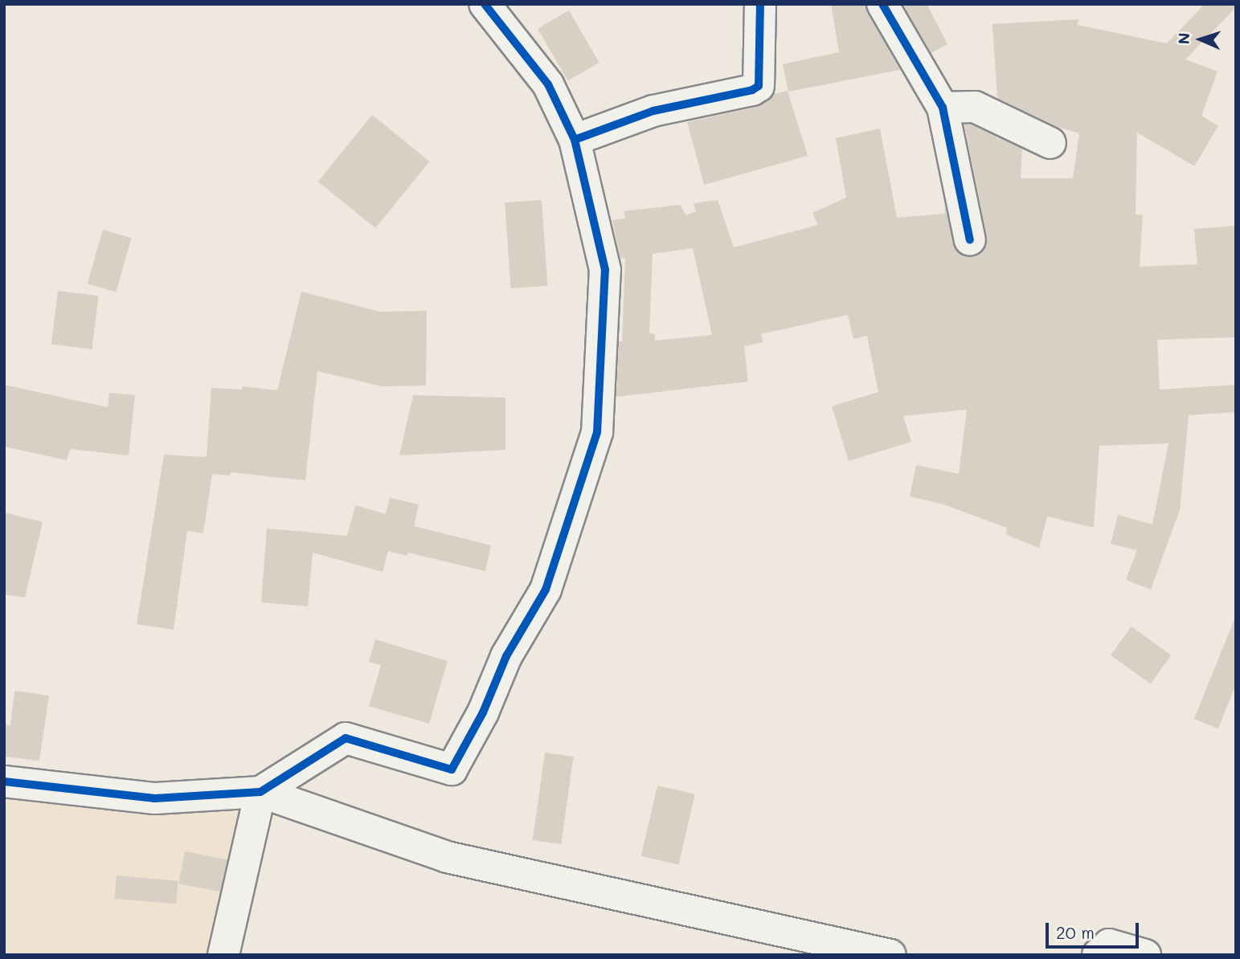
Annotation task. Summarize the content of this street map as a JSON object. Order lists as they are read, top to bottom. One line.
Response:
{"scale_bar":"20 m","north":"left"}
